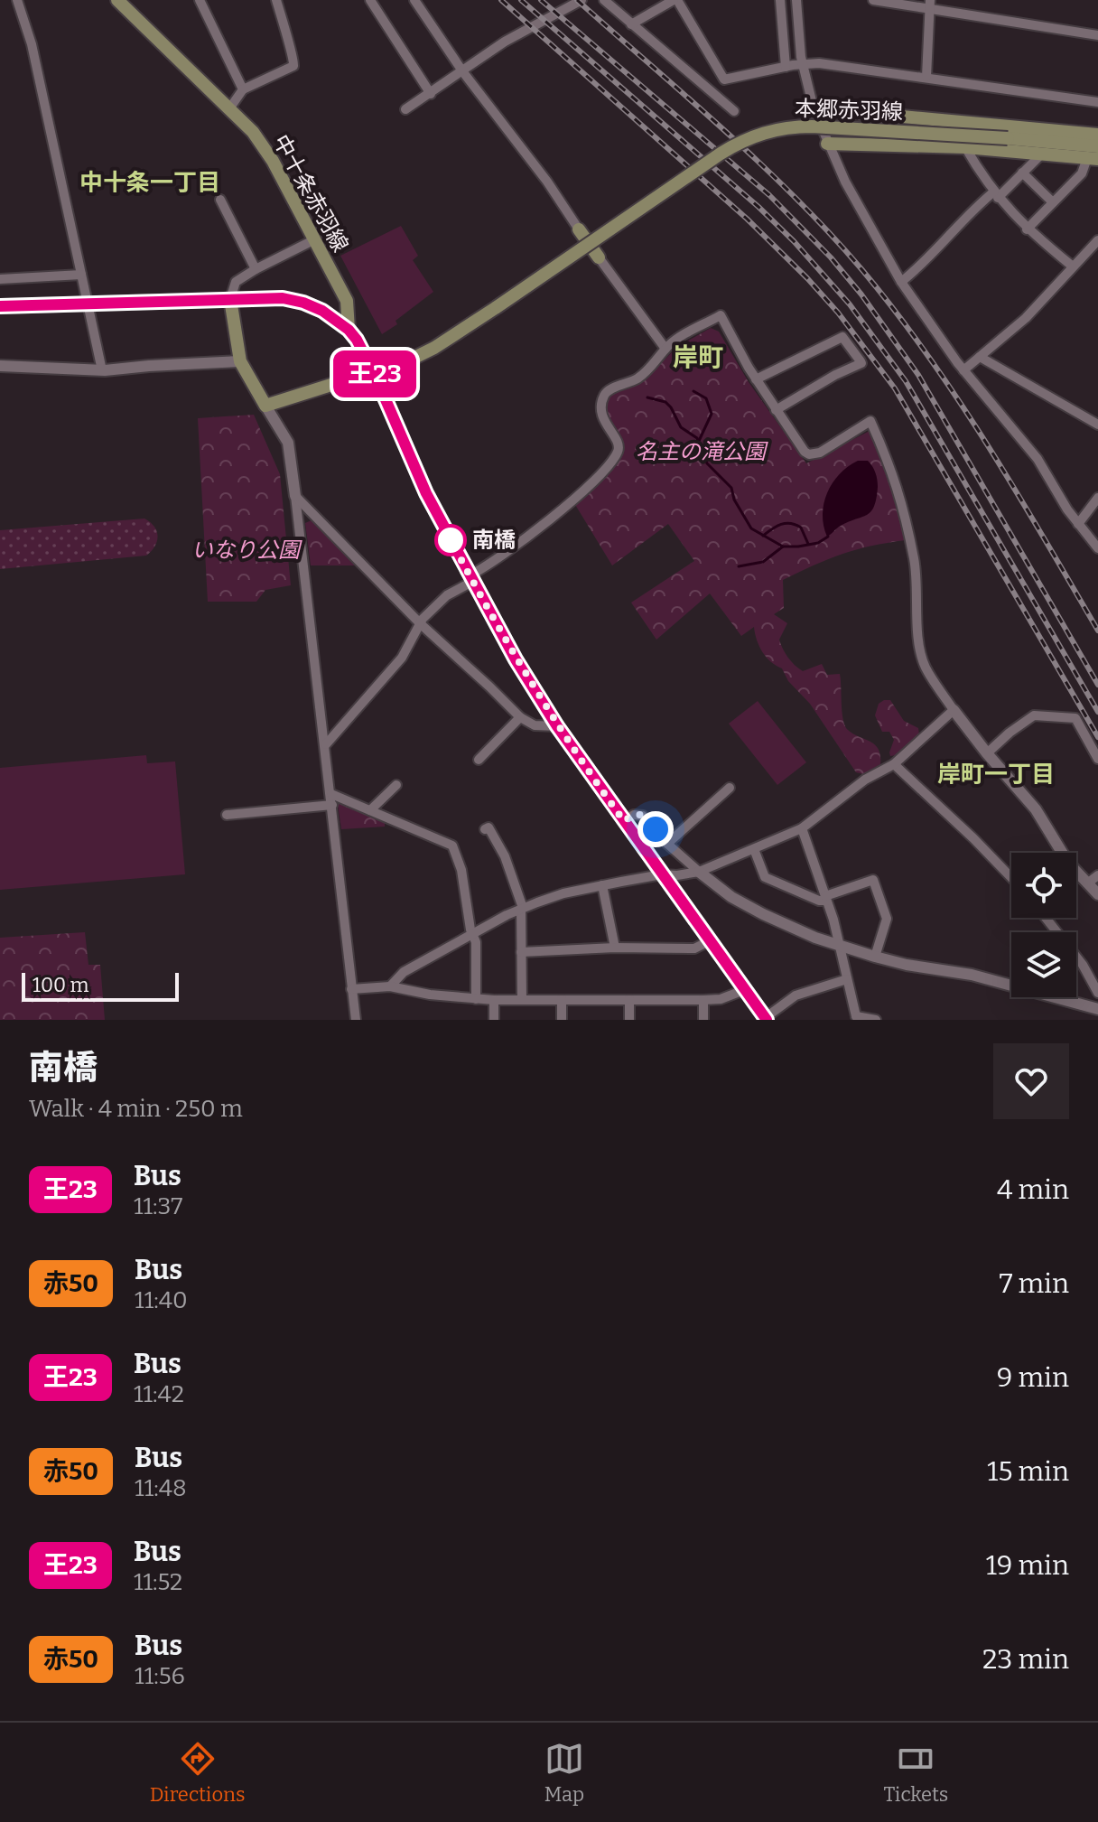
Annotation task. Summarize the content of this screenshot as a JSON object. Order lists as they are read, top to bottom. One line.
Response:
{"streets":{"main road":["本郷赤羽線","中十条赤羽線"]},"districts":["中十条一丁目","岸町","岸町一丁目"],"parks":["名主の滝公園","いなり公園"],"places":["南橋"],"lines":["bus line 王23"],"scale_bar":"100 m","page":{"on_map":"王23","scale":"100 m","heading":["南橋","Walk · 4 min · 250 m"],"list":[{"mark":"王23","name":"Bus","note":"11:37","value":"4 min"},{"mark":"赤50","name":"Bus","note":"11:40","value":"7 min"},{"mark":"王23","name":"Bus","note":"11:42","value":"9 min"},{"mark":"赤50","name":"Bus","note":"11:48","value":"15 min"},{"mark":"王23","name":"Bus","note":"11:52","value":"19 min"},{"mark":"赤50","name":"Bus","note":"11:56","value":"23 min"}],"tabs":["Directions","Map","Tickets"]}}
